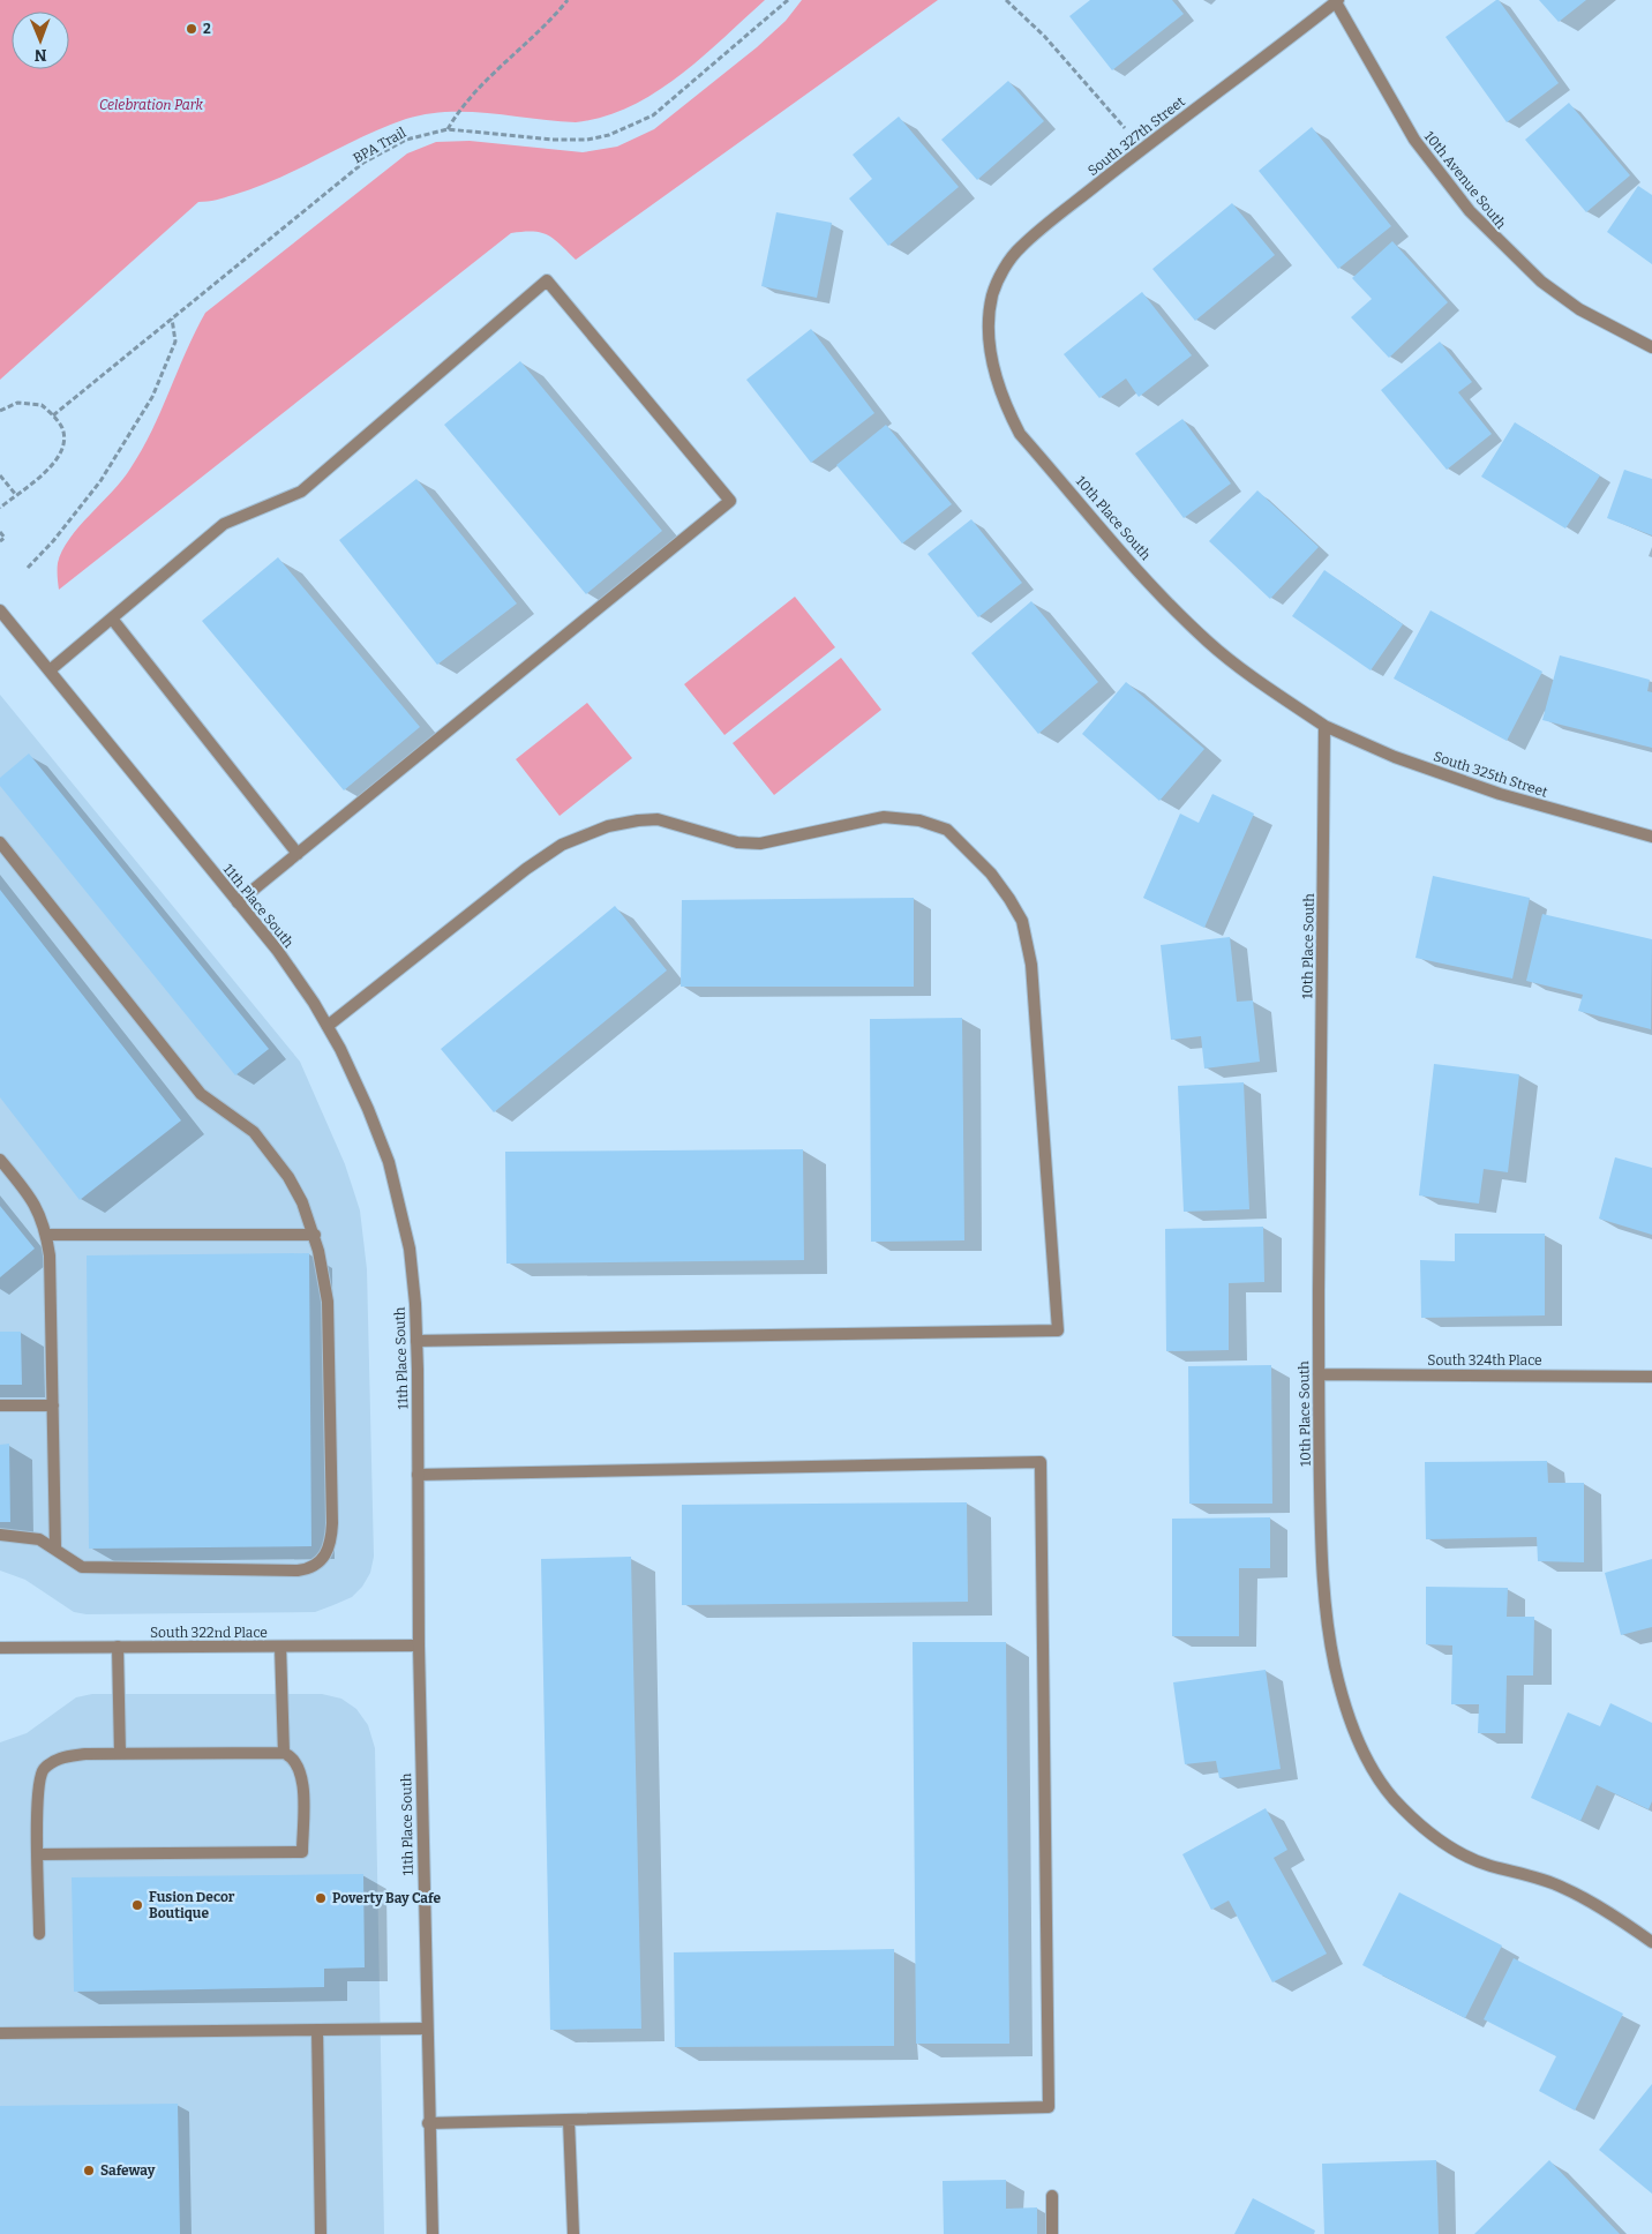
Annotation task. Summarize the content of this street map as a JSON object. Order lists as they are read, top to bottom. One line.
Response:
{"streets":{"street":["South 327th Street","10th Avenue South","10th Place South","South 325th Street","11th Place South","South 324th Place","South 322nd Place"],"path":["BPA Trail"]},"crossings":[["South 327th Street","10th Avenue South"],["South 327th Street","10th Place South"],["10th Place South","South 325th Street"],["10th Place South","South 324th Place"],["11th Place South","South 322nd Place"]],"parks":["Celebration Park"],"places":["2","Poverty Bay Cafe","Fusion Decor Boutique","Safeway"],"north":"bottom"}
